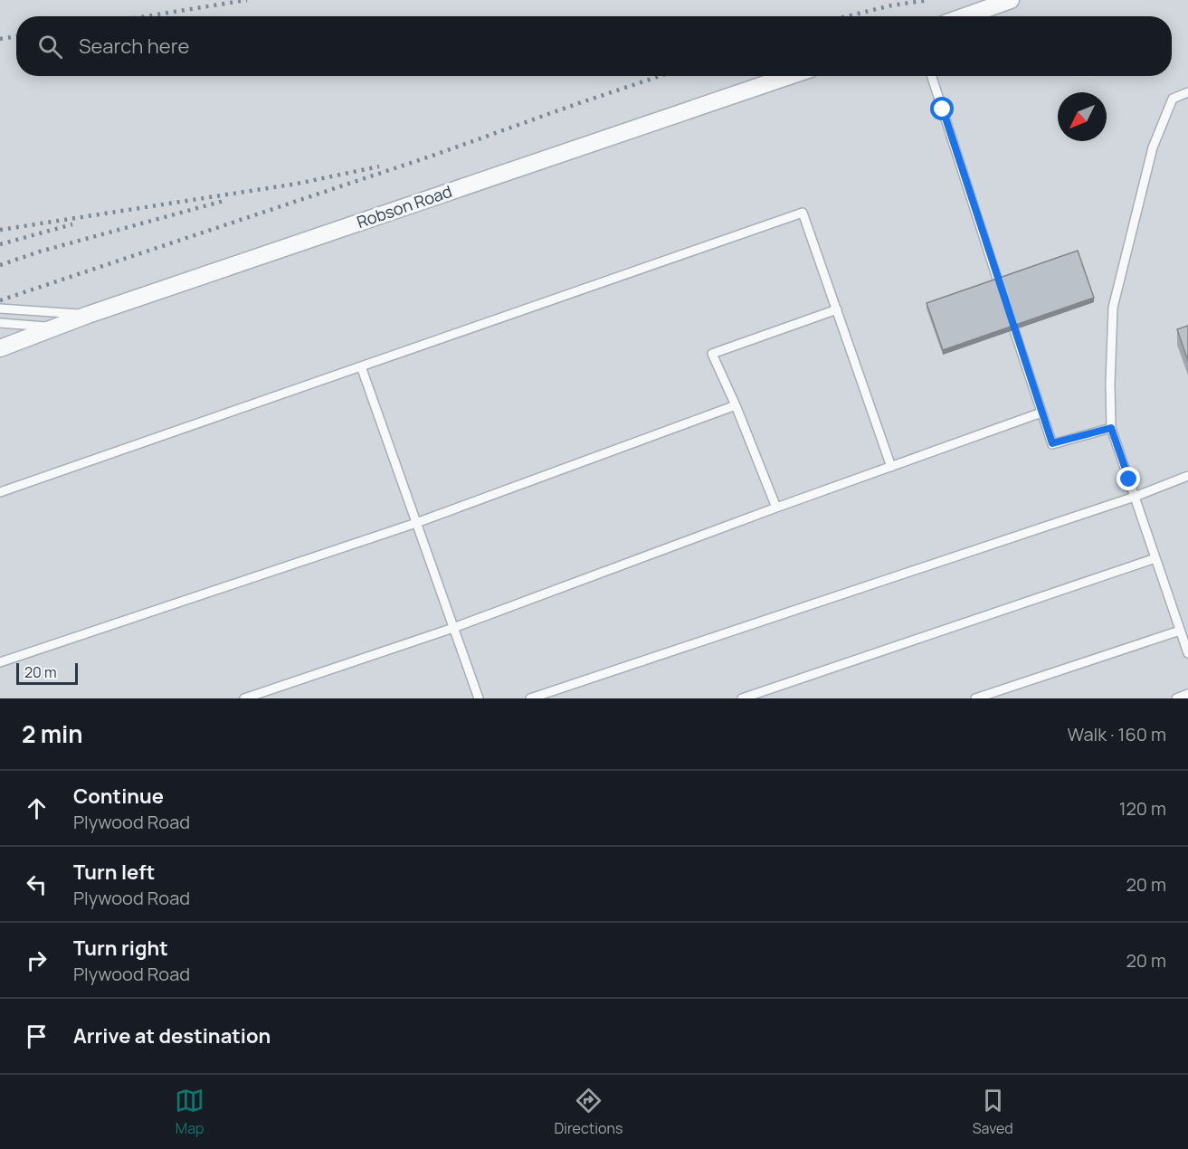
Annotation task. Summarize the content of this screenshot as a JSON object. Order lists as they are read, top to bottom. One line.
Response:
{"streets":{"street":["Robson Road"]},"scale_bar":"20 m","north":"bottom left","page":{"search":"Search here","scale":"20 m","heading":["2 min","Walk · 160 m"],"list":[["Continue","Plywood Road","120 m"],["Turn left","Plywood Road","20 m"],["Turn right","Plywood Road","20 m"],"Arrive at destination"],"nav":["Map","Directions","Saved"]}}
